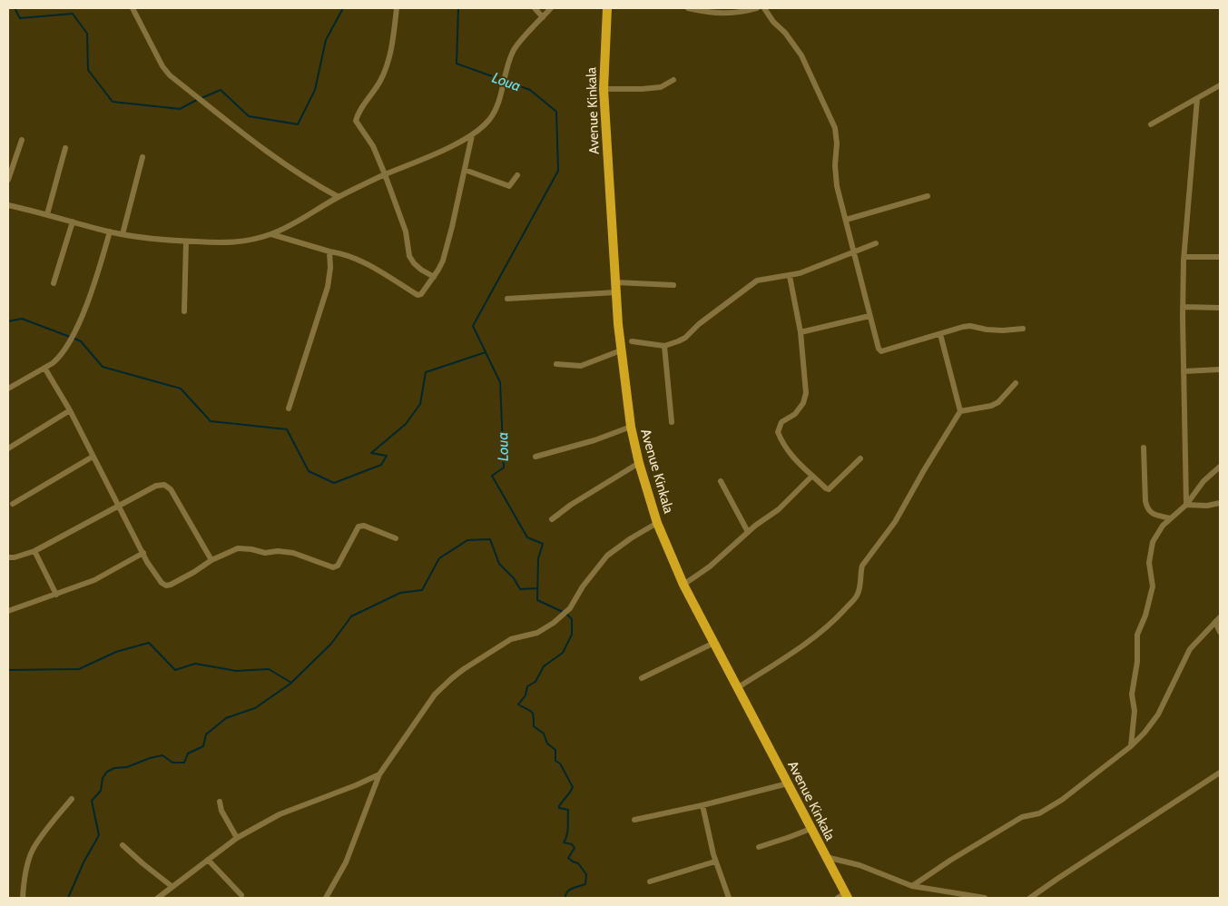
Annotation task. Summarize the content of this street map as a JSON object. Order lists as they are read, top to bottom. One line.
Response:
{"streets":{"main road":["Avenue Kinkala"]},"water":["Loua"]}
